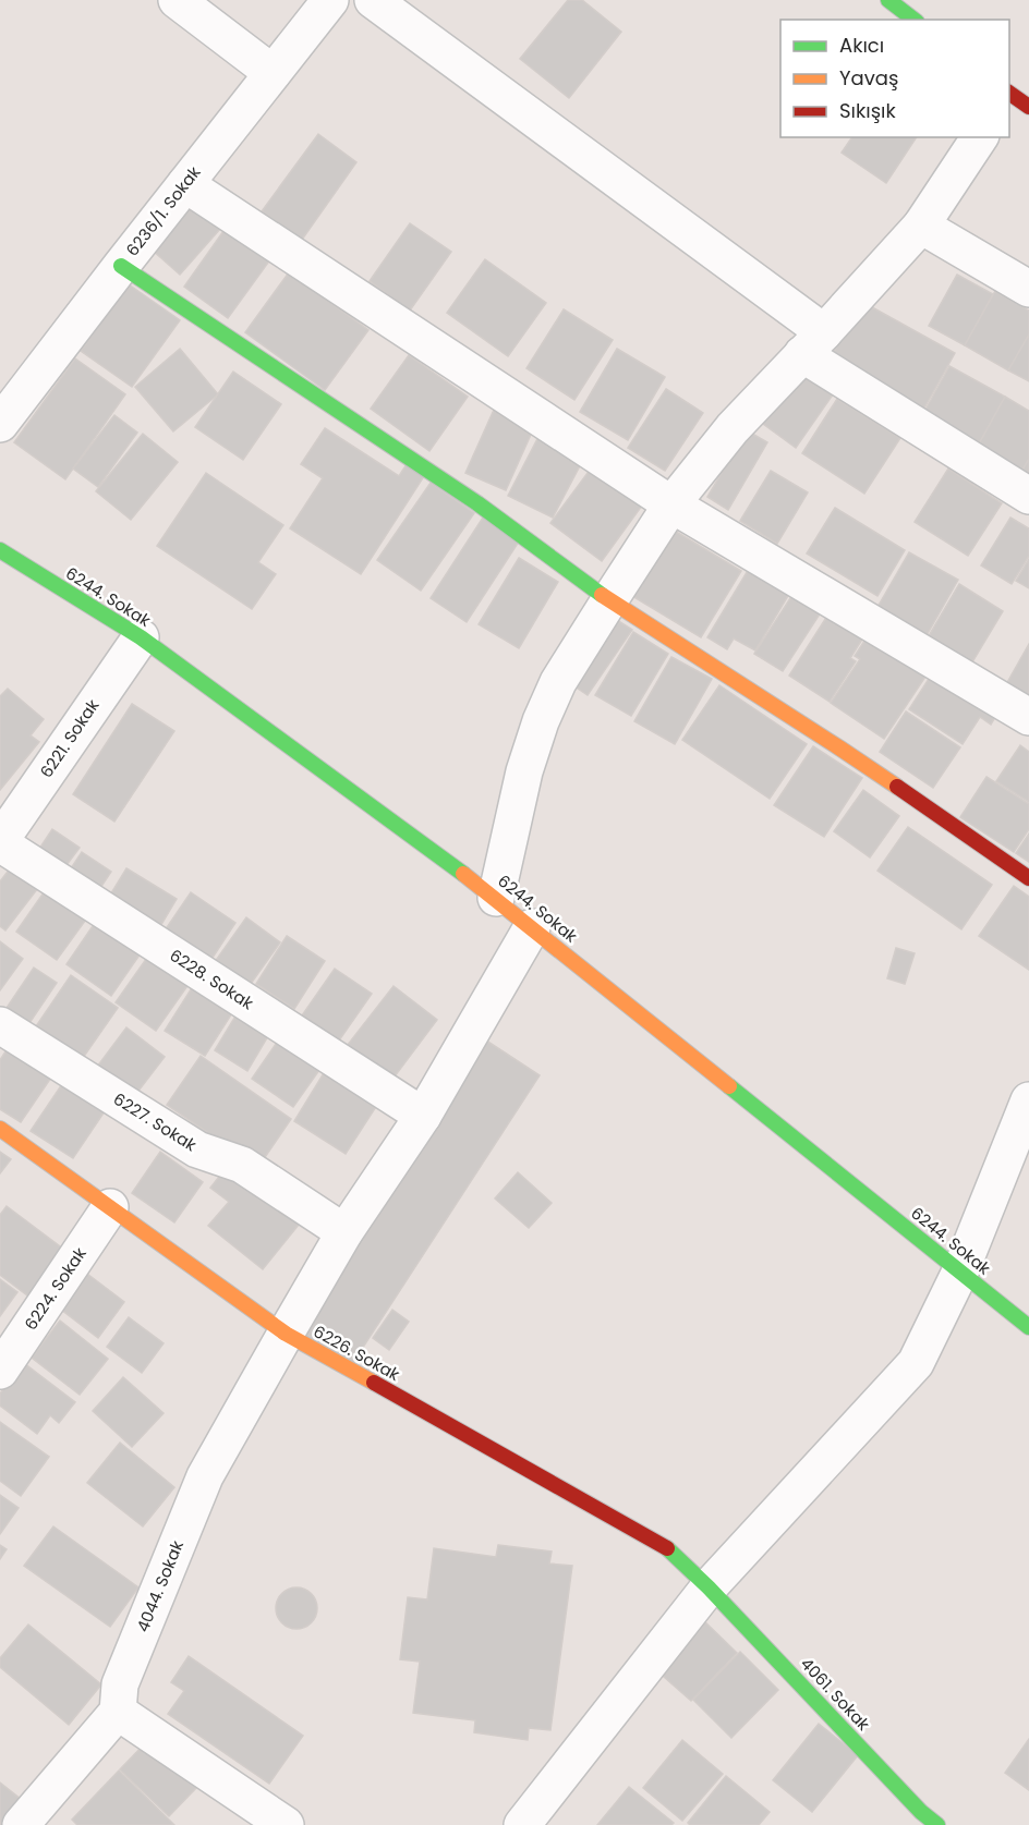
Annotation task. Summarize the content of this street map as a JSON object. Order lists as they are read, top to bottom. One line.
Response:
{"streets":{"street":["6236/1. Sokak","6244. Sokak","6221. Sokak","6228. Sokak","6227. Sokak","6224. Sokak","6226. Sokak","4044. Sokak","4061. Sokak"]},"crossings":[["6244. Sokak","6221. Sokak"],["6244. Sokak","4044. Sokak"],["6221. Sokak","6228. Sokak"],["6228. Sokak","4044. Sokak"],["6227. Sokak","4044. Sokak"],["6224. Sokak","6226. Sokak"],["6226. Sokak","4044. Sokak"],["6226. Sokak","4061. Sokak"]],"legend":["Akıcı","Yavaş","Sıkışık"]}
